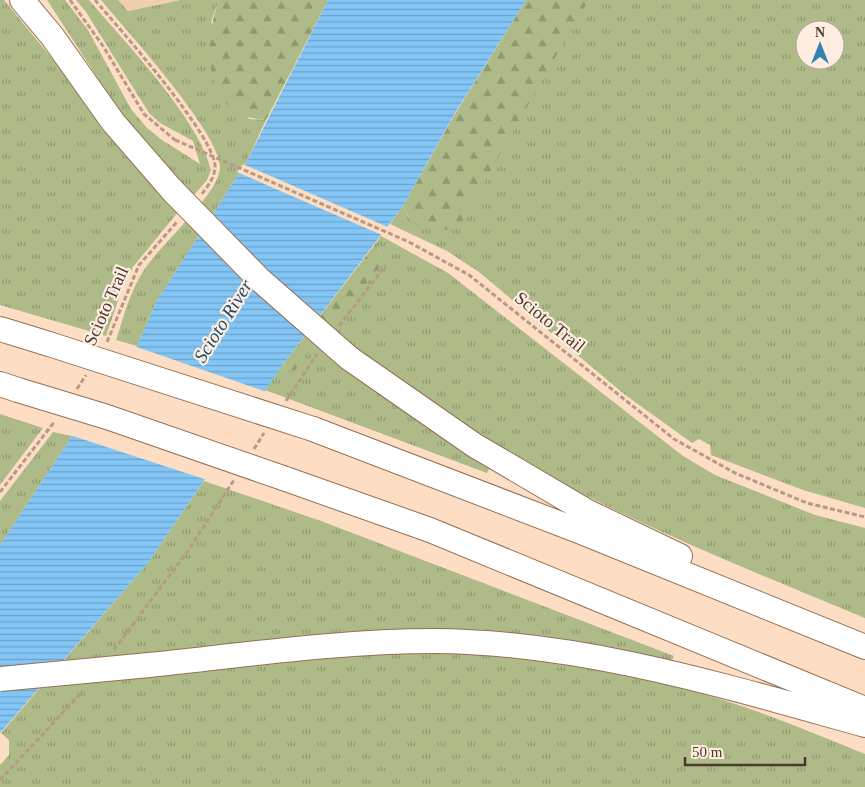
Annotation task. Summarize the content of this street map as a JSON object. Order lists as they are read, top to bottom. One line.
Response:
{"streets":{"path":["Scioto Trail"]},"water":["Scioto River"],"scale_bar":"50 m","north":"top"}
